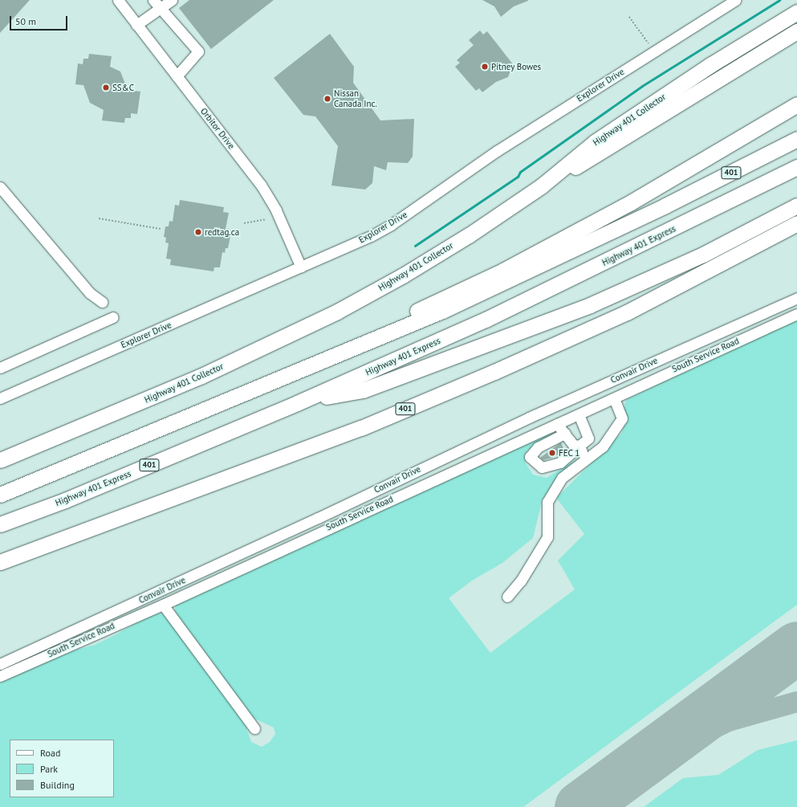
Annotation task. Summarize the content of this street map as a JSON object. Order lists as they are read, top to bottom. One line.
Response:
{"streets":{"highway":["Highway 401 Collector","401","Highway 401 Express"],"street":["Explorer Drive","Orbitor Drive","South Service Road","Convair Drive"]},"crossings":[["Explorer Drive","Orbitor Drive"]],"places":["Pitney Bowes","SS&C","Nissan Canada Inc.","redtag.ca","FEC 1"],"legend":["Road","Park","Building"],"scale_bar":"50 m"}
